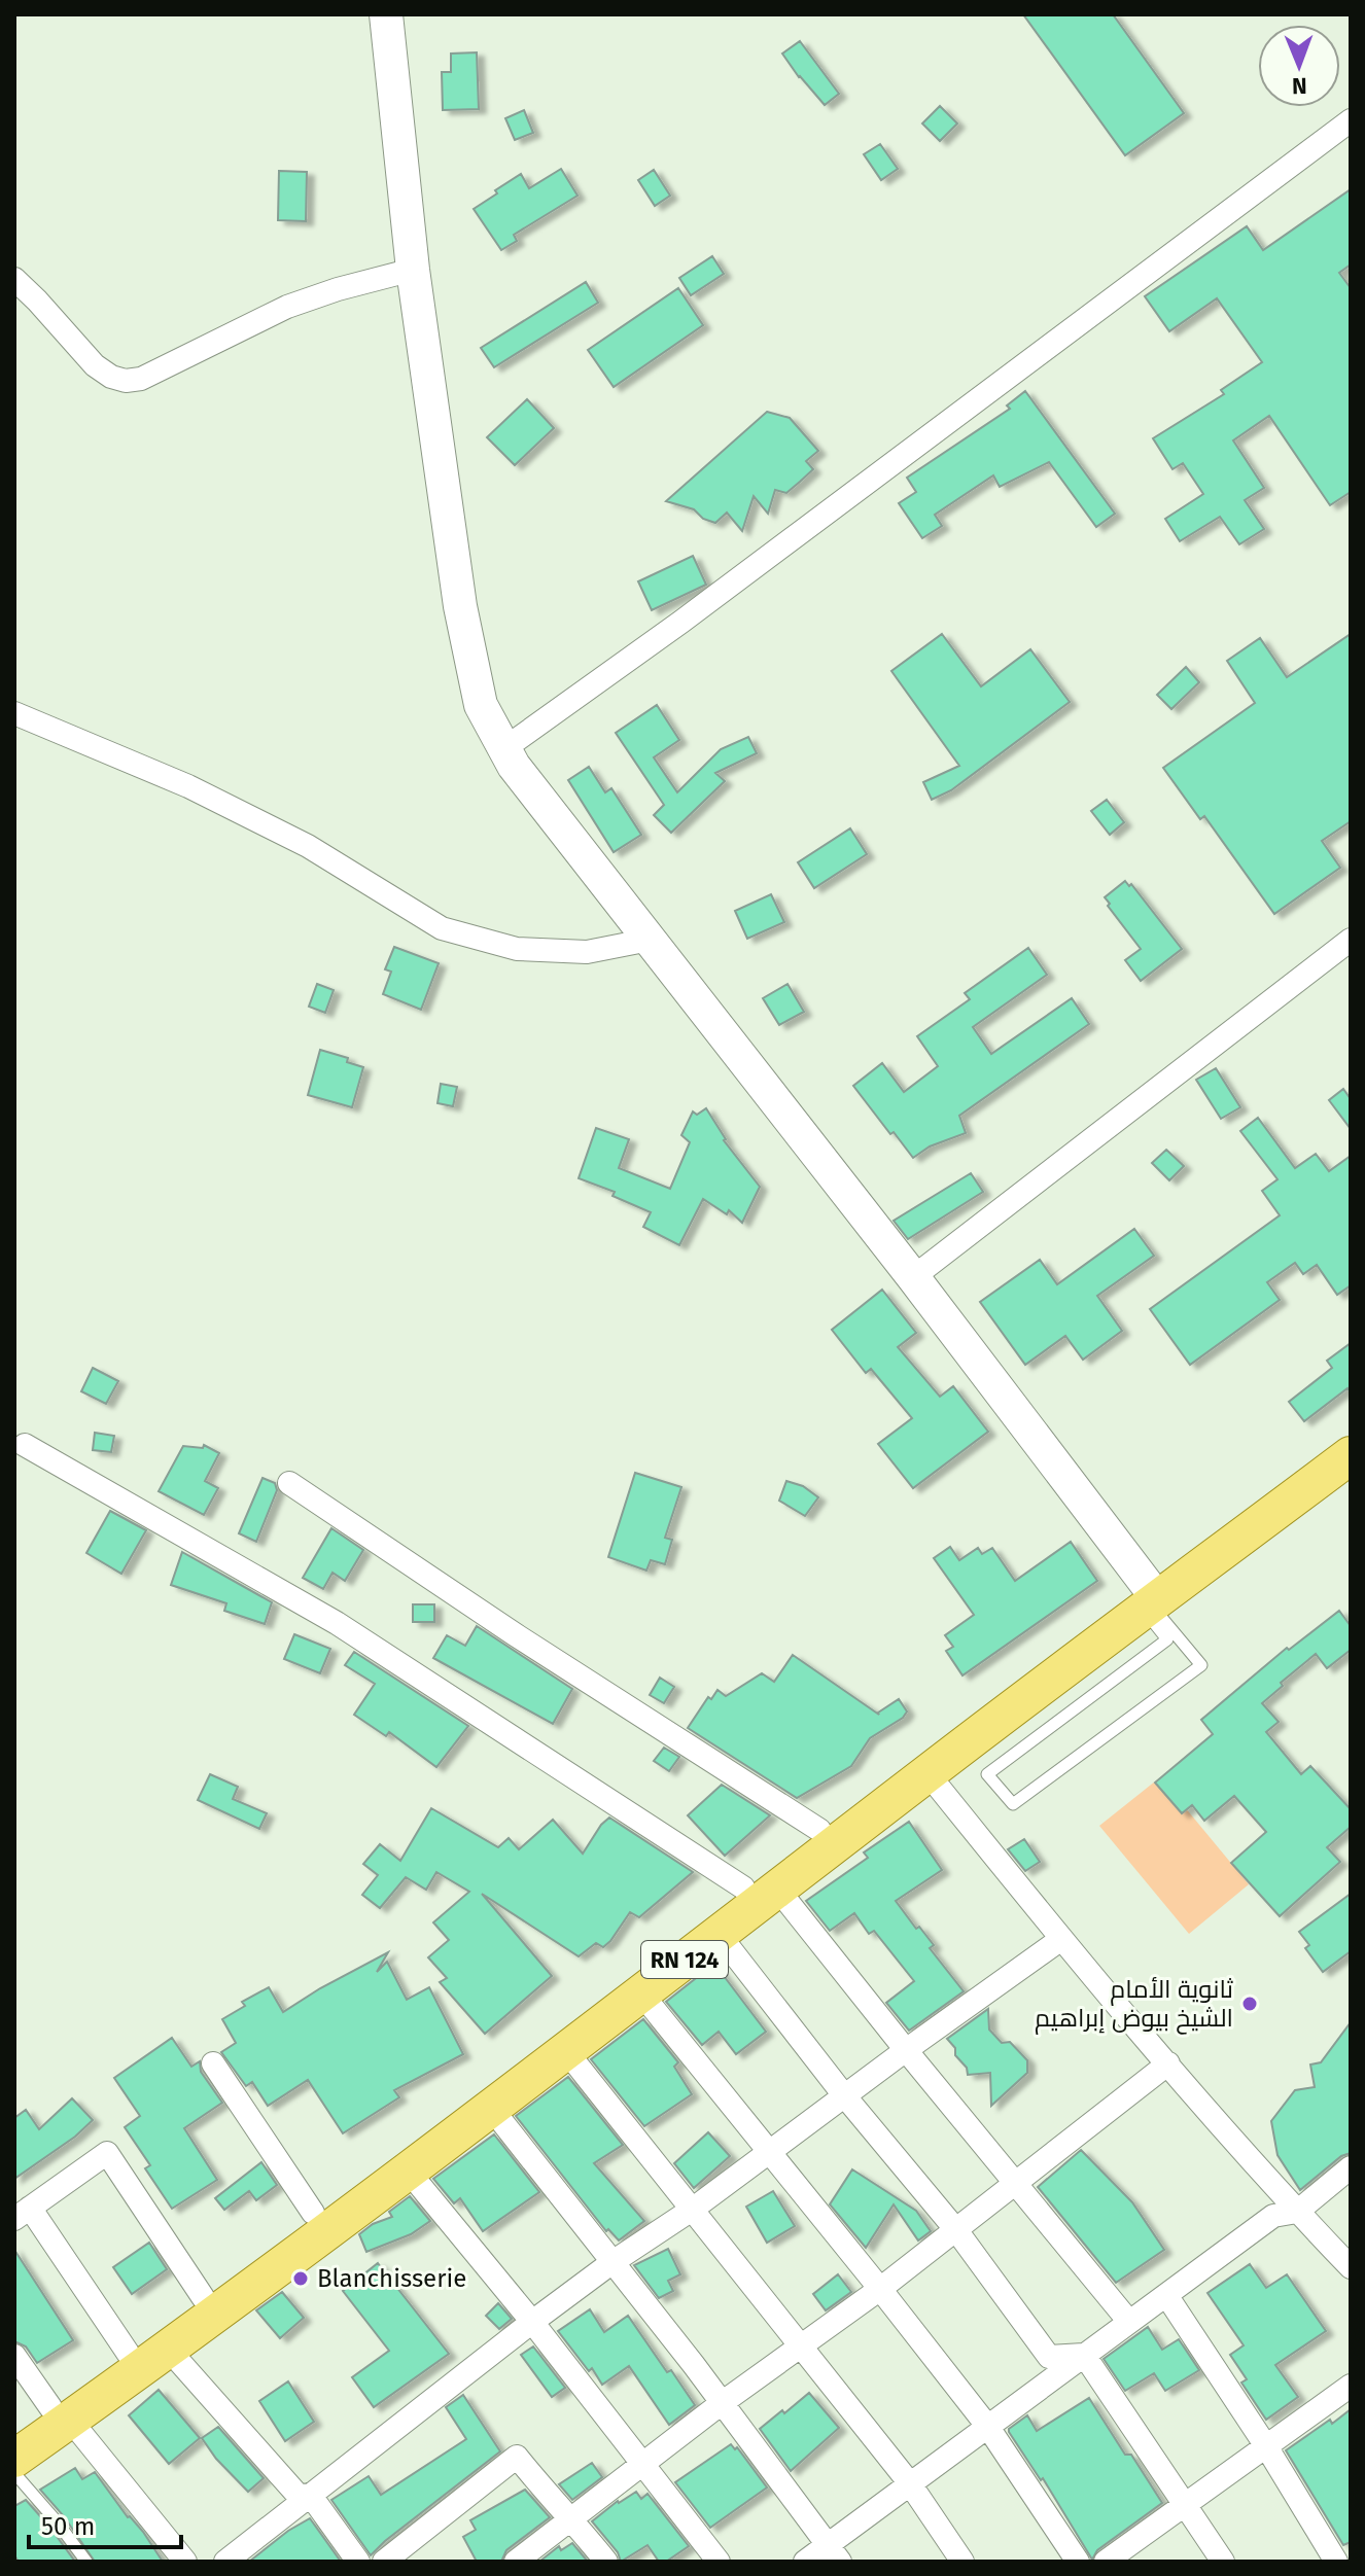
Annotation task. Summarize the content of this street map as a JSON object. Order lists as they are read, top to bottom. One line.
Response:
{"streets":{"main road":["RN 124"]},"places":["ثانوية الأمام الشيخ بيوض إبراهيم","Blanchisserie"],"scale_bar":"50 m","north":"bottom"}
